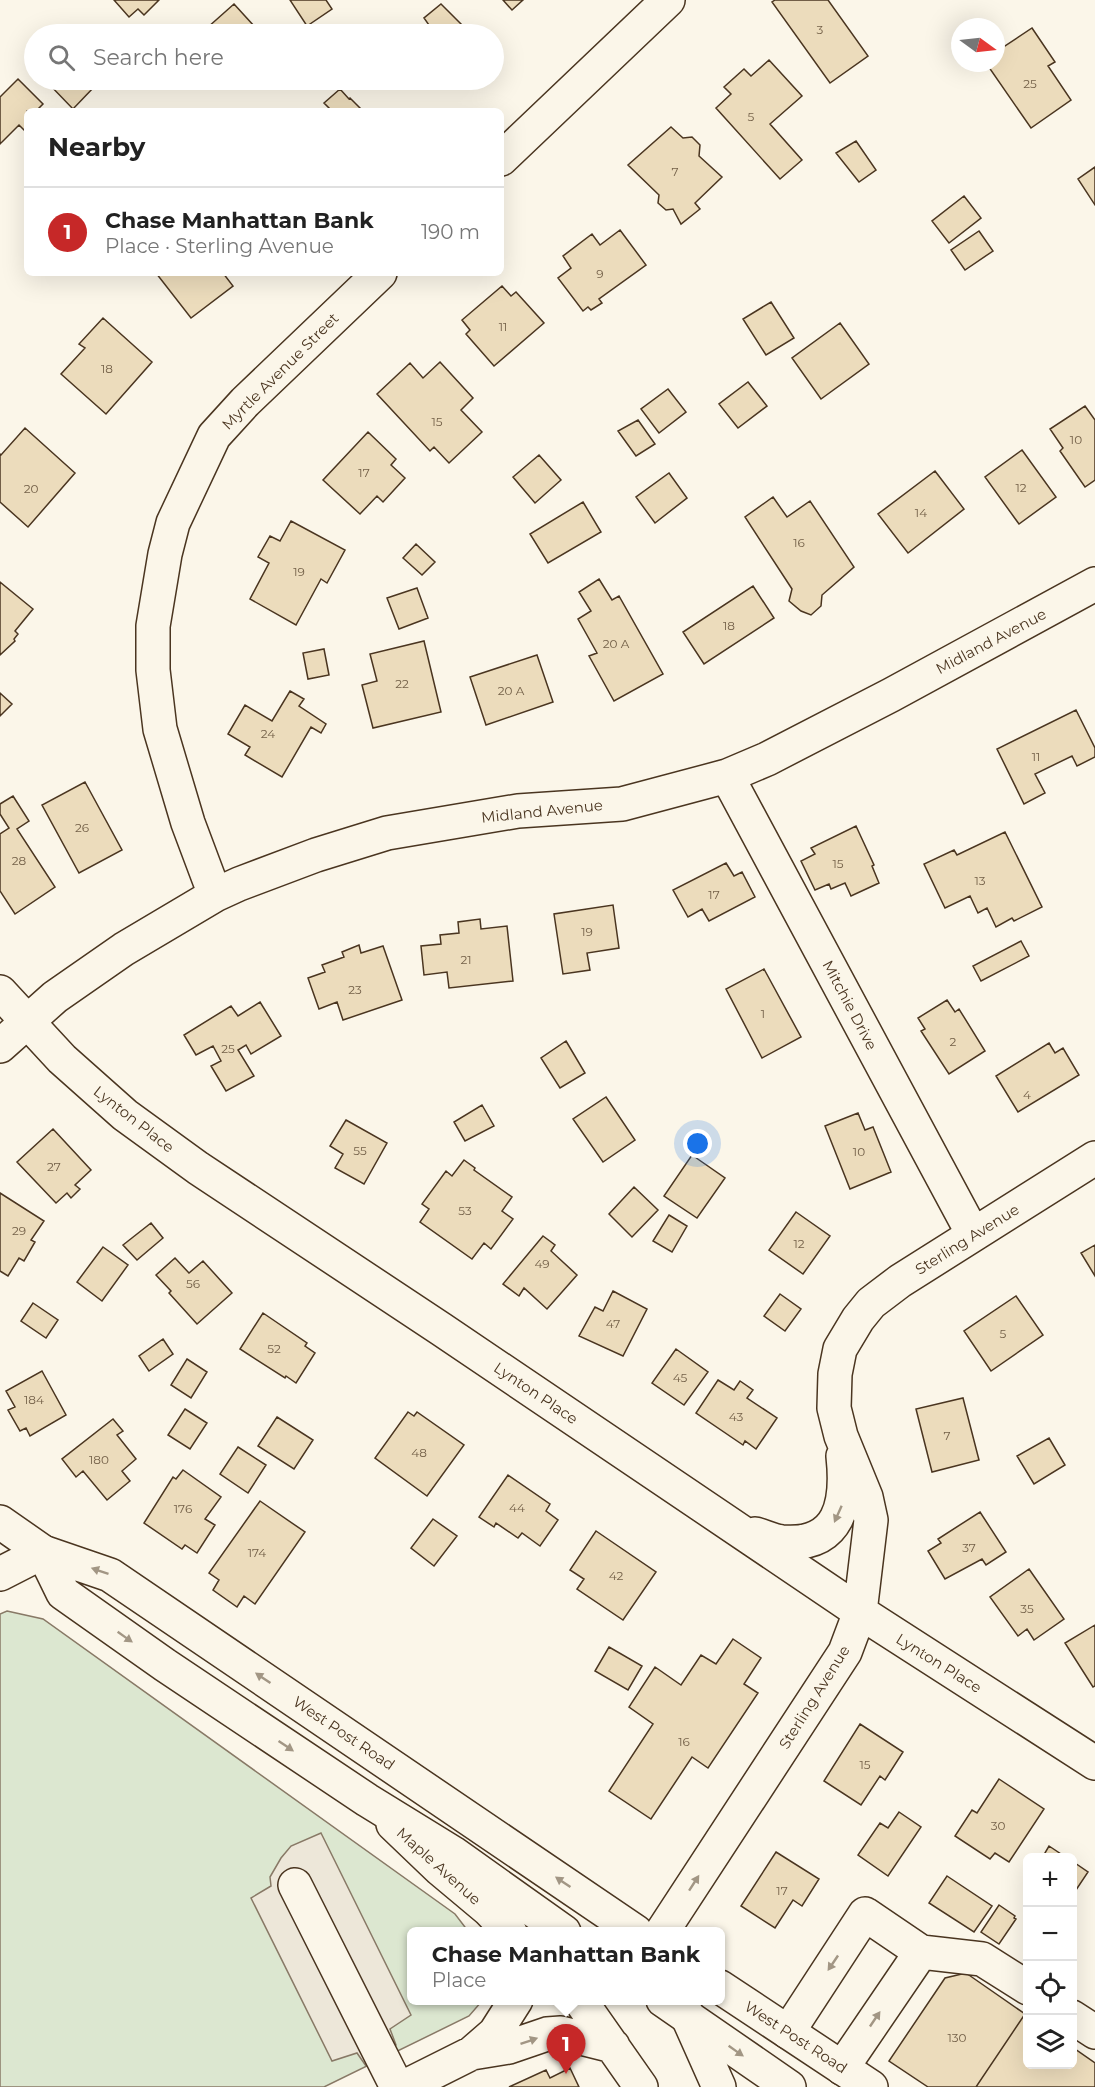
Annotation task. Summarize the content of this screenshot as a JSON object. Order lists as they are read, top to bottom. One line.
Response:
{"streets":{"street":["Myrtle Avenue Street","Midland Avenue","Mitchie Drive","Lynton Place","Sterling Avenue","West Post Road","Maple Avenue"]},"crossings":[["Myrtle Avenue Street","Midland Avenue"],["Midland Avenue","Mitchie Drive"],["Midland Avenue","Lynton Place"],["Mitchie Drive","Sterling Avenue"],["Lynton Place","Sterling Avenue"],["West Post Road","Maple Avenue"]],"house_numbers":["3","25","5","7","9","11","18","15","10","17","12","20","14","16","19","18","20 A","22","20 A","24","11","26","28","15","13","17","19","21","23","1","2","25","4","55","10","27","53","29","12","49","56","47","5","52","45","184","43","7","48","180","44","176","37","174","42","35","16","15","30","17","130"],"north":"right","page":{"search":"Search here","heading":"Nearby","list":[{"mark":"1","name":"Chase Manhattan Bank","note":"Place · Sterling Avenue","value":"190 m"}],"map_buttons":["+","−"],"popup":["Chase Manhattan Bank","Place"],"pins":"1"}}
